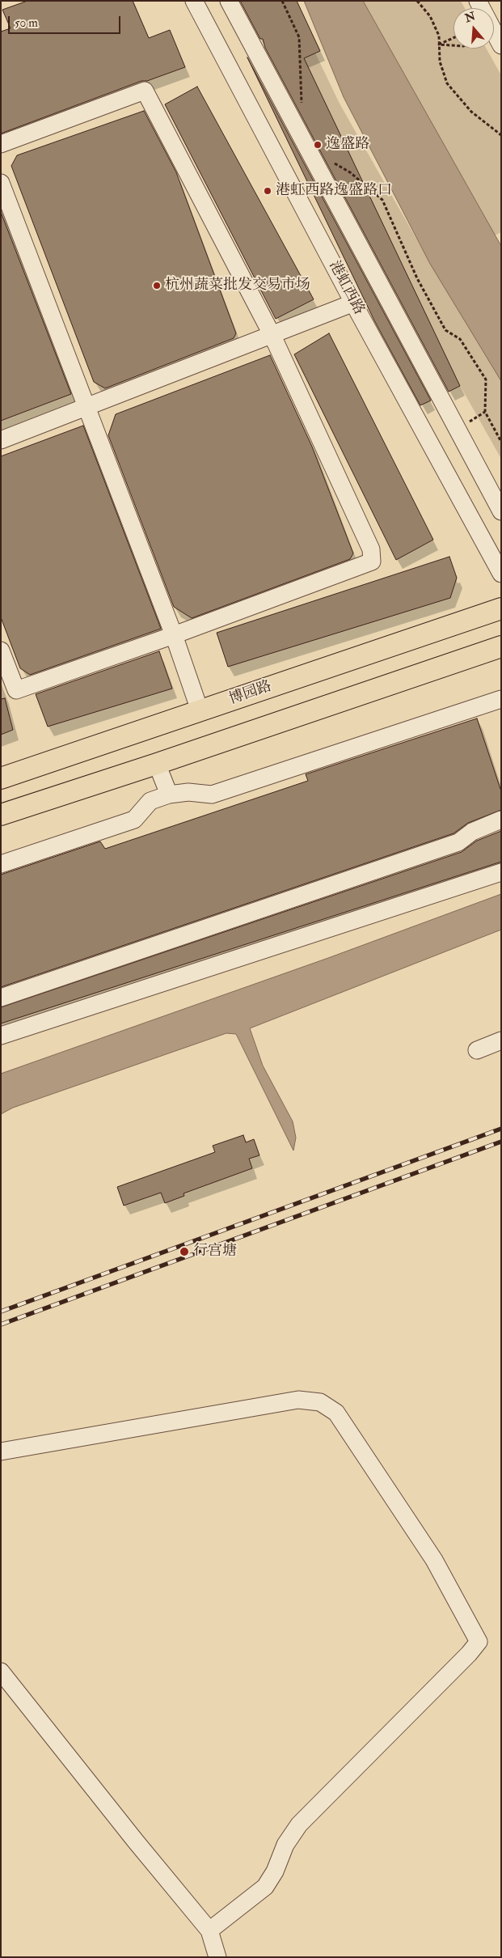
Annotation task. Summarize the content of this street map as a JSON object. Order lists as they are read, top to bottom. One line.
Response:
{"streets":{"main road":["博园路"],"street":["港虹西路"]},"places":["逸盛路","港虹西路逸盛路口","杭州蔬菜批发交易市场","行宫塘"],"scale_bar":"50 m","north":"top"}
